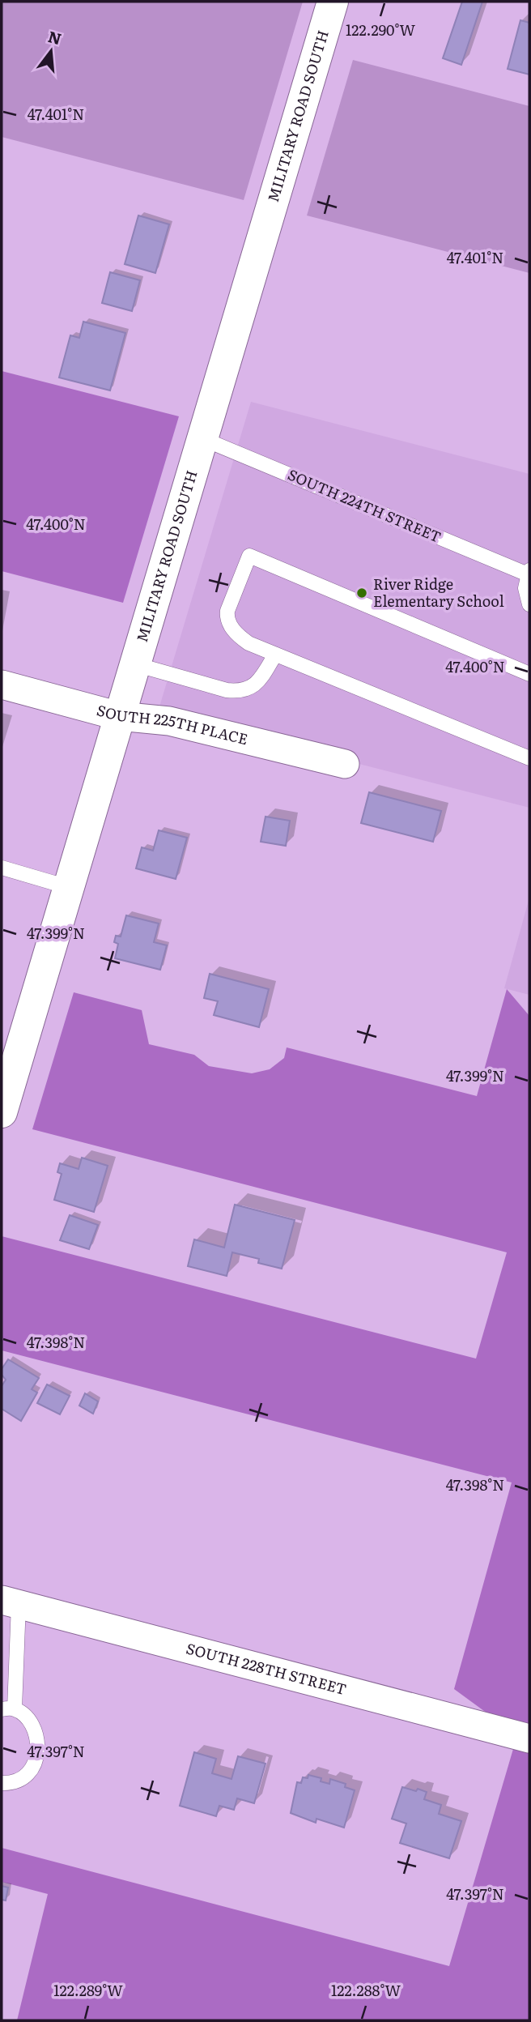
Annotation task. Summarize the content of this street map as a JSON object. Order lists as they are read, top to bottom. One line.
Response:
{"streets":{"main road":["MILITARY ROAD SOUTH"],"street":["SOUTH 225TH PLACE","SOUTH 228TH STREET"],"lane":["SOUTH 224TH STREET"]},"crossings":[["MILITARY ROAD SOUTH","SOUTH 224TH STREET"],["MILITARY ROAD SOUTH","SOUTH 225TH PLACE"]],"places":["River Ridge Elementary School"],"north":"top","coordinates":["122.290°W","47.401°N","47.400°N","47.399°N","47.398°N","47.397°N","122.289°W","122.288°W"]}
